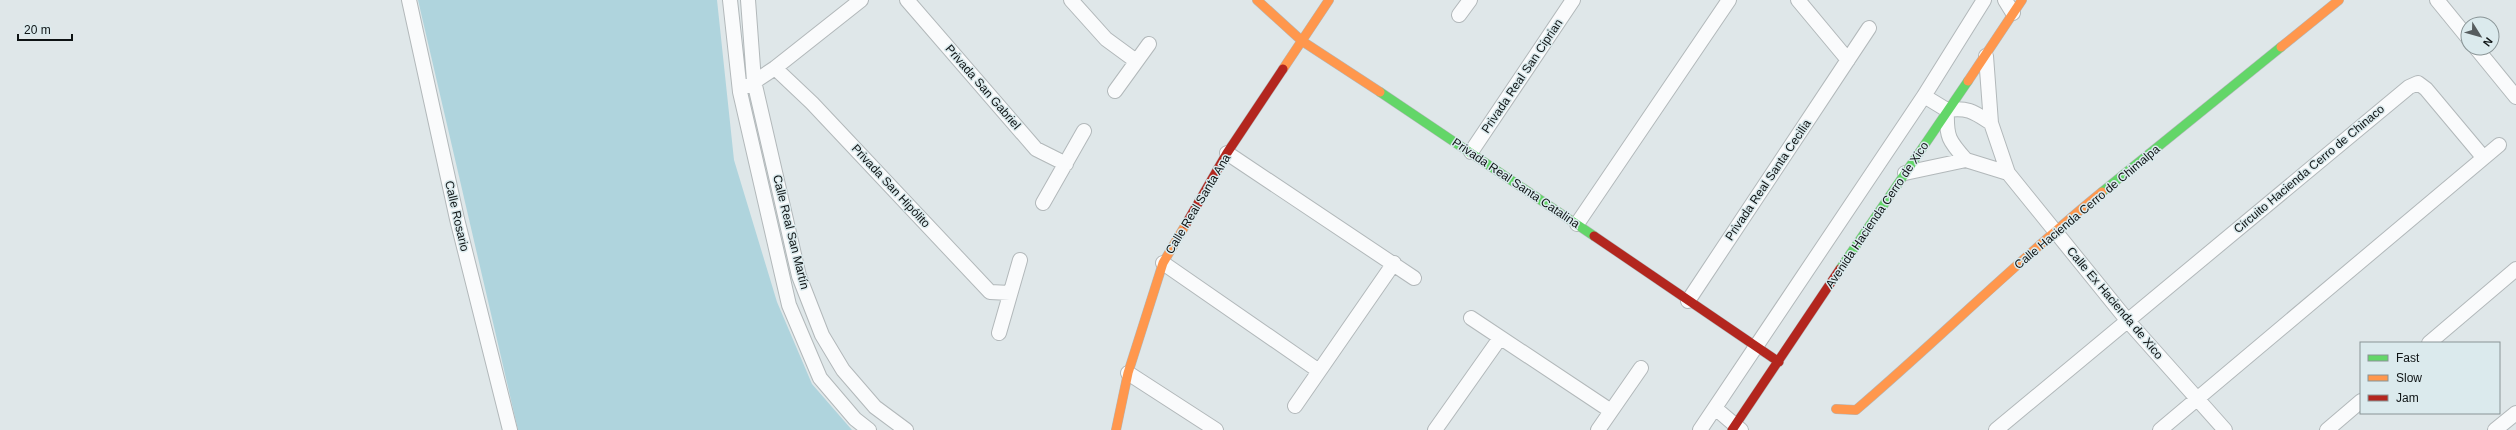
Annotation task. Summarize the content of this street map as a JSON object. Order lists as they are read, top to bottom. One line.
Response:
{"streets":{"street":["Privada Real San Ciprian","Privada San Gabriel","Circuito Hacienda Cerro de Chinaco","Privada Real Santa Cecilia","Privada Real Santa Catalina","Privada San Hipólito","Calle Real Santa Ana","Calle Hacienda Cerro de Chimalpa","Avenida Hacienda Cerro de Xico","Calle Rosario","Calle Real San Martín","Calle Ex Hacienda de Xico"]},"crossings":[["Privada Real San Ciprian","Privada Real Santa Catalina"],["Circuito Hacienda Cerro de Chinaco","Calle Ex Hacienda de Xico"],["Privada Real Santa Cecilia","Privada Real Santa Catalina"],["Privada Real Santa Catalina","Calle Real Santa Ana"],["Privada Real Santa Catalina","Avenida Hacienda Cerro de Xico"],["Calle Hacienda Cerro de Chimalpa","Calle Ex Hacienda de Xico"],["Avenida Hacienda Cerro de Xico","Calle Ex Hacienda de Xico"]],"legend":["Fast","Slow","Jam"],"scale_bar":"20 m","north":"bottom right"}
